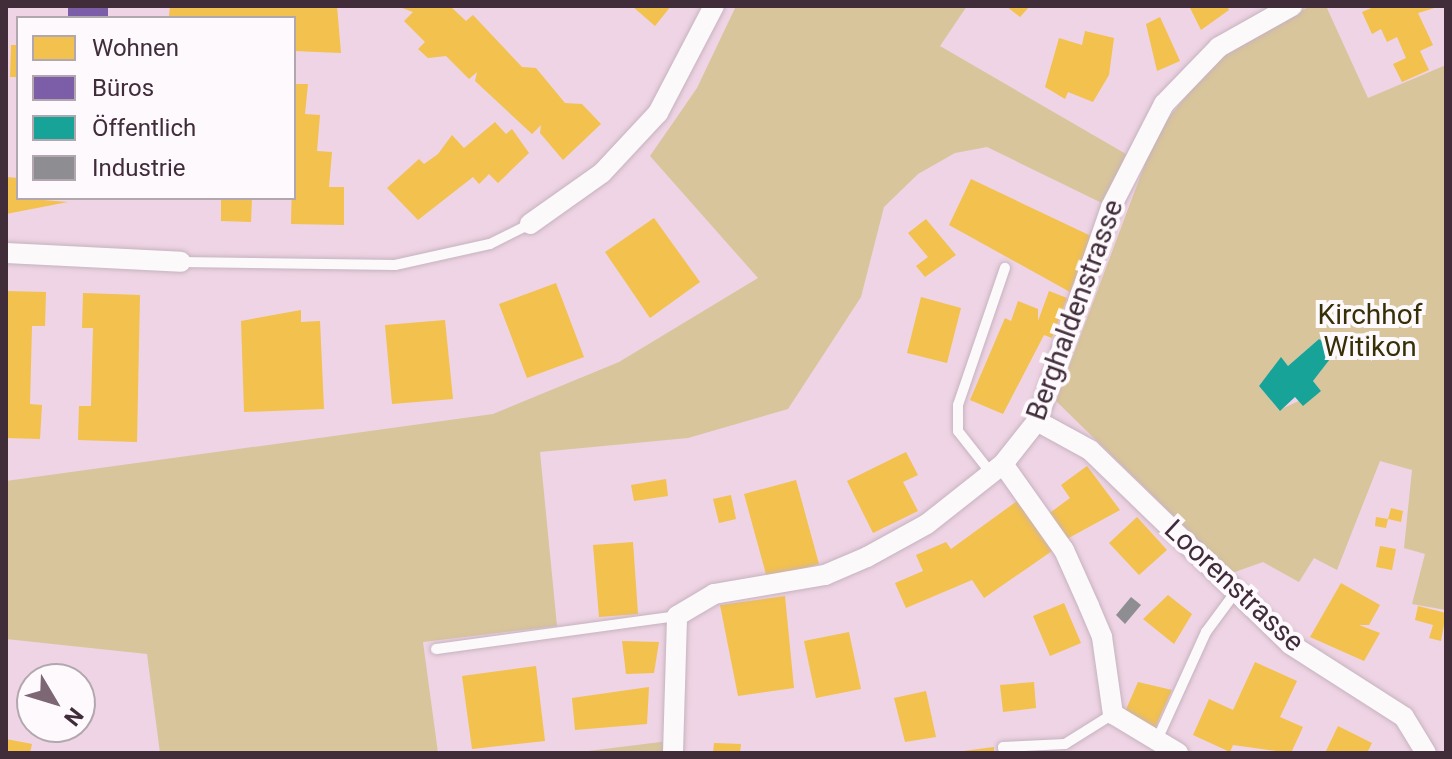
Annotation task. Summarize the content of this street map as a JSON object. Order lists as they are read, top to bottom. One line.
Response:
{"streets":{"street":["Berghaldenstrasse","Loorenstrasse"]},"crossings":[["Berghaldenstrasse","Loorenstrasse"]],"parks":["Kirchhof Witikon"],"legend":["Wohnen","Büros","Öffentlich","Industrie"],"north":"bottom right"}
